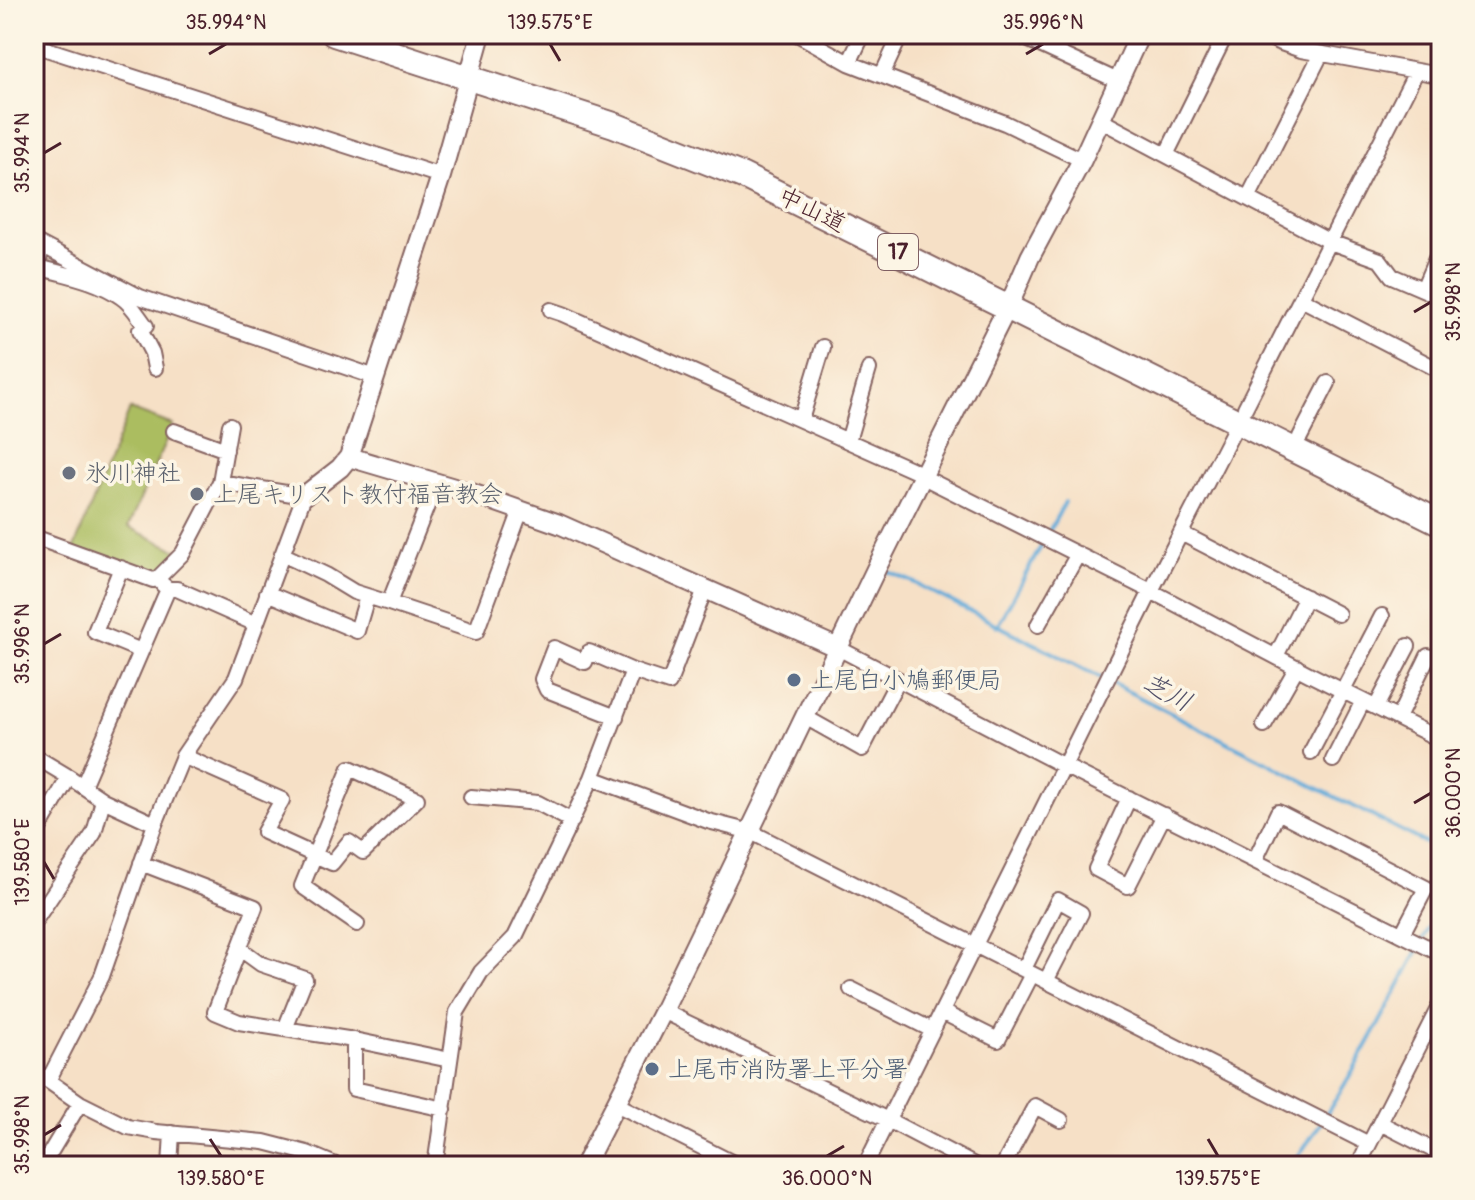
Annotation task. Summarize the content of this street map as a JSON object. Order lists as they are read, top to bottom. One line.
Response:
{"streets":{"highway":["中山道","17"]},"water":["芝川"],"places":["氷川神社","上尾キリスト教付福音教会","上尾白小鳩郵便局","上尾市消防署上平分署"],"coordinates":["35.994°N","139.575°E","35.996°N","35.998°N","36.000°N","139.580°E"]}
